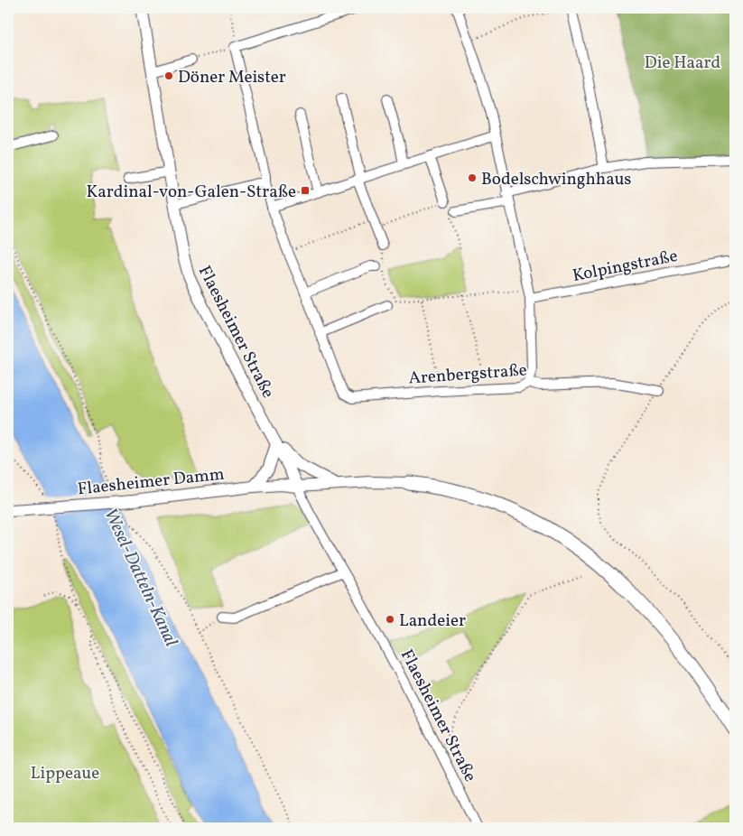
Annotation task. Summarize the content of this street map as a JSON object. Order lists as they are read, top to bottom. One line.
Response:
{"streets":{"main road":["Flaesheimer Straße","Flaesheimer Damm"],"street":["Kolpingstraße","Arenbergstraße"]},"crossings":[["Flaesheimer Straße","Flaesheimer Damm"]],"water":["Wesel-Datteln-Kanal"],"parks":["Die Haard","Lippeaue"],"places":{"other":["Döner Meister","Bodelschwinghhaus","Landeier"],"transit":["Kardinal-von-Galen-Straße"]}}
